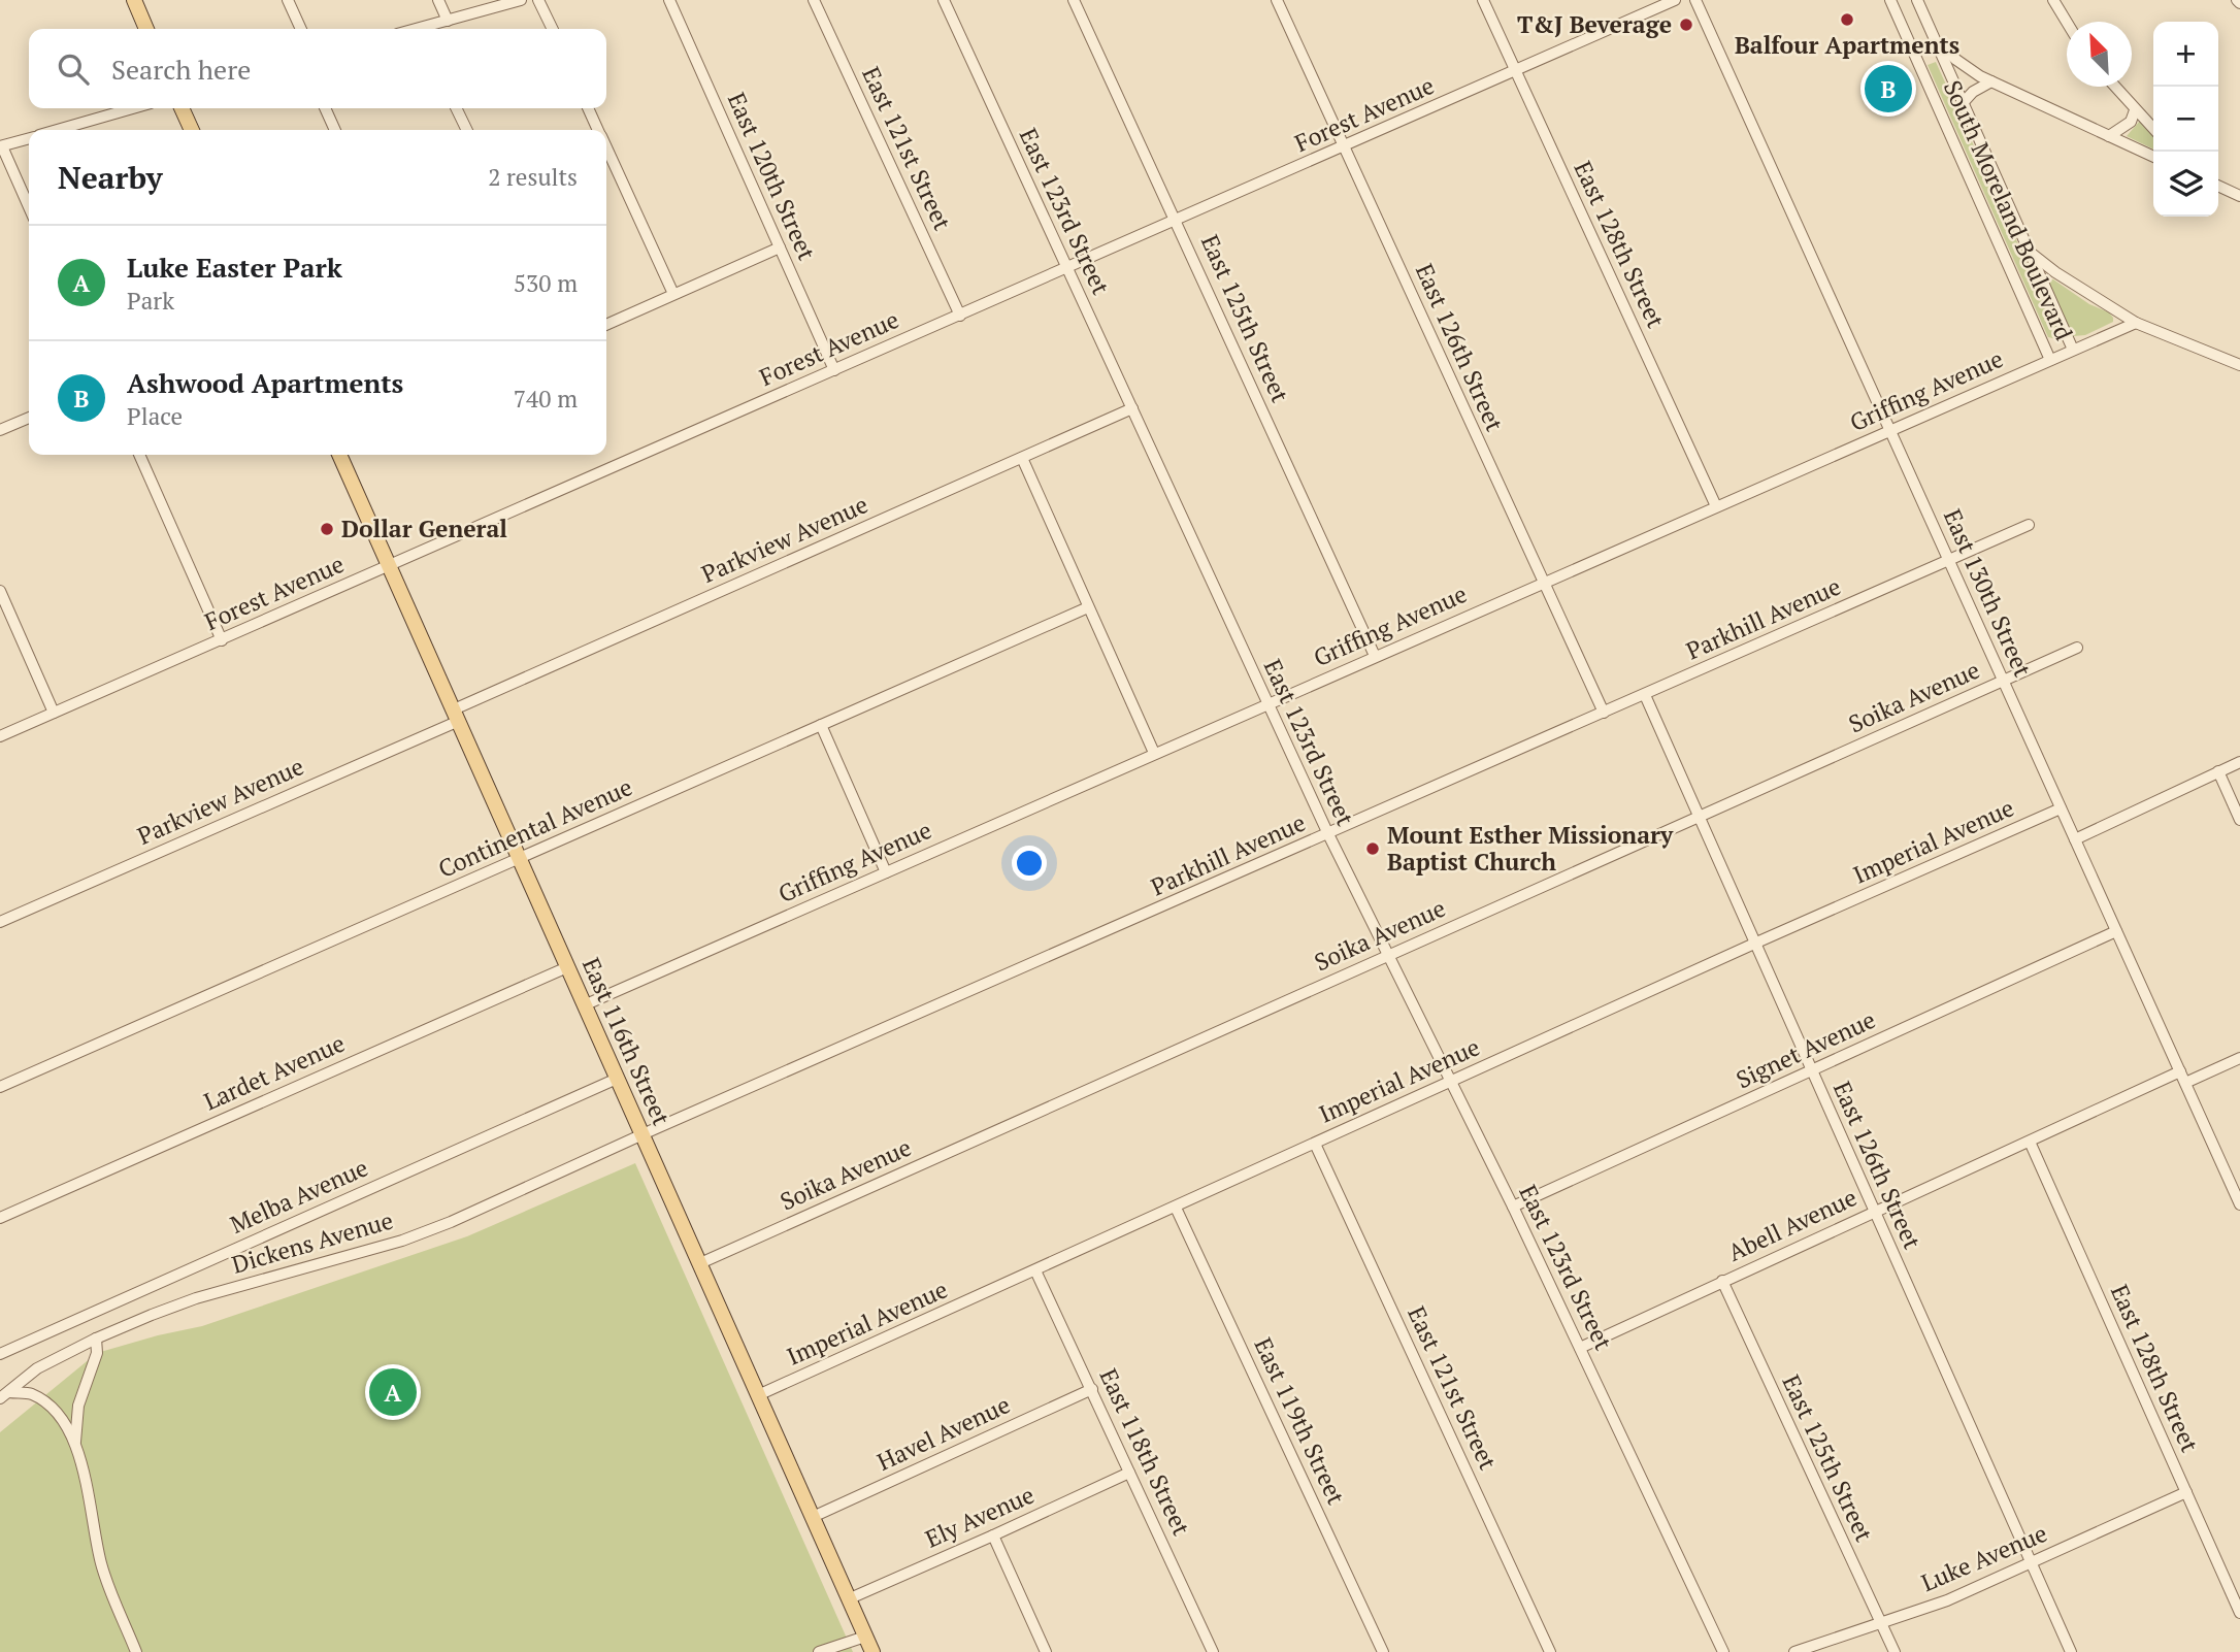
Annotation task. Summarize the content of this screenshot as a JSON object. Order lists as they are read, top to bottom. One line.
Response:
{"streets":{"main road":["East 116th Street"],"street":["Forest Avenue","East 121st Street","East 120th Street","South Moreland Boulevard","East 123rd Street","East 128th Street","East 125th Street","East 126th Street","Griffing Avenue","Parkview Avenue","East 130th Street","Parkhill Avenue","Soika Avenue","Continental Avenue","Imperial Avenue","Signet Avenue","Lardet Avenue","Melba Avenue","Abell Avenue","Dickens Avenue","East 119th Street","Havel Avenue","East 118th Street","Ely Avenue","Luke Avenue"]},"crossings":[["Forest Avenue","East 121st Street"],["Forest Avenue","East 120th Street"],["Forest Avenue","East 123rd Street"],["Forest Avenue","East 128th Street"],["Forest Avenue","East 125th Street"],["Forest Avenue","East 126th Street"],["Forest Avenue","East 116th Street"],["East 121st Street","Imperial Avenue"],["South Moreland Boulevard","Griffing Avenue"],["East 123rd Street","Griffing Avenue"],["East 123rd Street","Parkview Avenue"],["East 123rd Street","Parkhill Avenue"],["East 123rd Street","Soika Avenue"],["East 123rd Street","Imperial Avenue"],["East 123rd Street","Signet Avenue"],["East 123rd Street","Abell Avenue"],["East 128th Street","Griffing Avenue"],["East 128th Street","Abell Avenue"],["East 128th Street","Luke Avenue"],["East 125th Street","Griffing Avenue"],["East 125th Street","Abell Avenue"],["East 125th Street","Luke Avenue"],["East 126th Street","Griffing Avenue"],["East 126th Street","Parkhill Avenue"],["East 126th Street","Soika Avenue"],["East 126th Street","Imperial Avenue"],["East 126th Street","Signet Avenue"],["East 126th Street","Abell Avenue"],["East 126th Street","Luke Avenue"],["Griffing Avenue","East 130th Street"],["Griffing Avenue","East 116th Street"],["Parkview Avenue","East 116th Street"],["East 130th Street","Parkhill Avenue"],["East 130th Street","Soika Avenue"],["East 130th Street","Imperial Avenue"],["East 130th Street","Signet Avenue"],["East 130th Street","Abell Avenue"],["Parkhill Avenue","East 116th Street"],["Parkhill Avenue","Dickens Avenue"],["Soika Avenue","East 116th Street"],["Continental Avenue","East 116th Street"],["Imperial Avenue","East 116th Street"],["Imperial Avenue","East 119th Street"],["Imperial Avenue","East 118th Street"],["East 116th Street","Lardet Avenue"],["East 116th Street","Melba Avenue"],["East 116th Street","Dickens Avenue"],["East 116th Street","Havel Avenue"],["East 116th Street","Ely Avenue"],["Havel Avenue","East 118th Street"],["East 118th Street","Ely Avenue"]],"places":["Balfour Apartments","T&J Beverage","Dollar General","Mount Esther Missionary Baptist Church"],"north":"top left","page":{"map_buttons":["+","−"],"search":"Search here","pins":["B","A"],"heading":["Nearby","2 results"],"list":[{"mark":"A","name":"Luke Easter Park","note":"Park","value":"530 m"},{"mark":"B","name":"Ashwood Apartments","note":"Place","value":"740 m"}]}}
